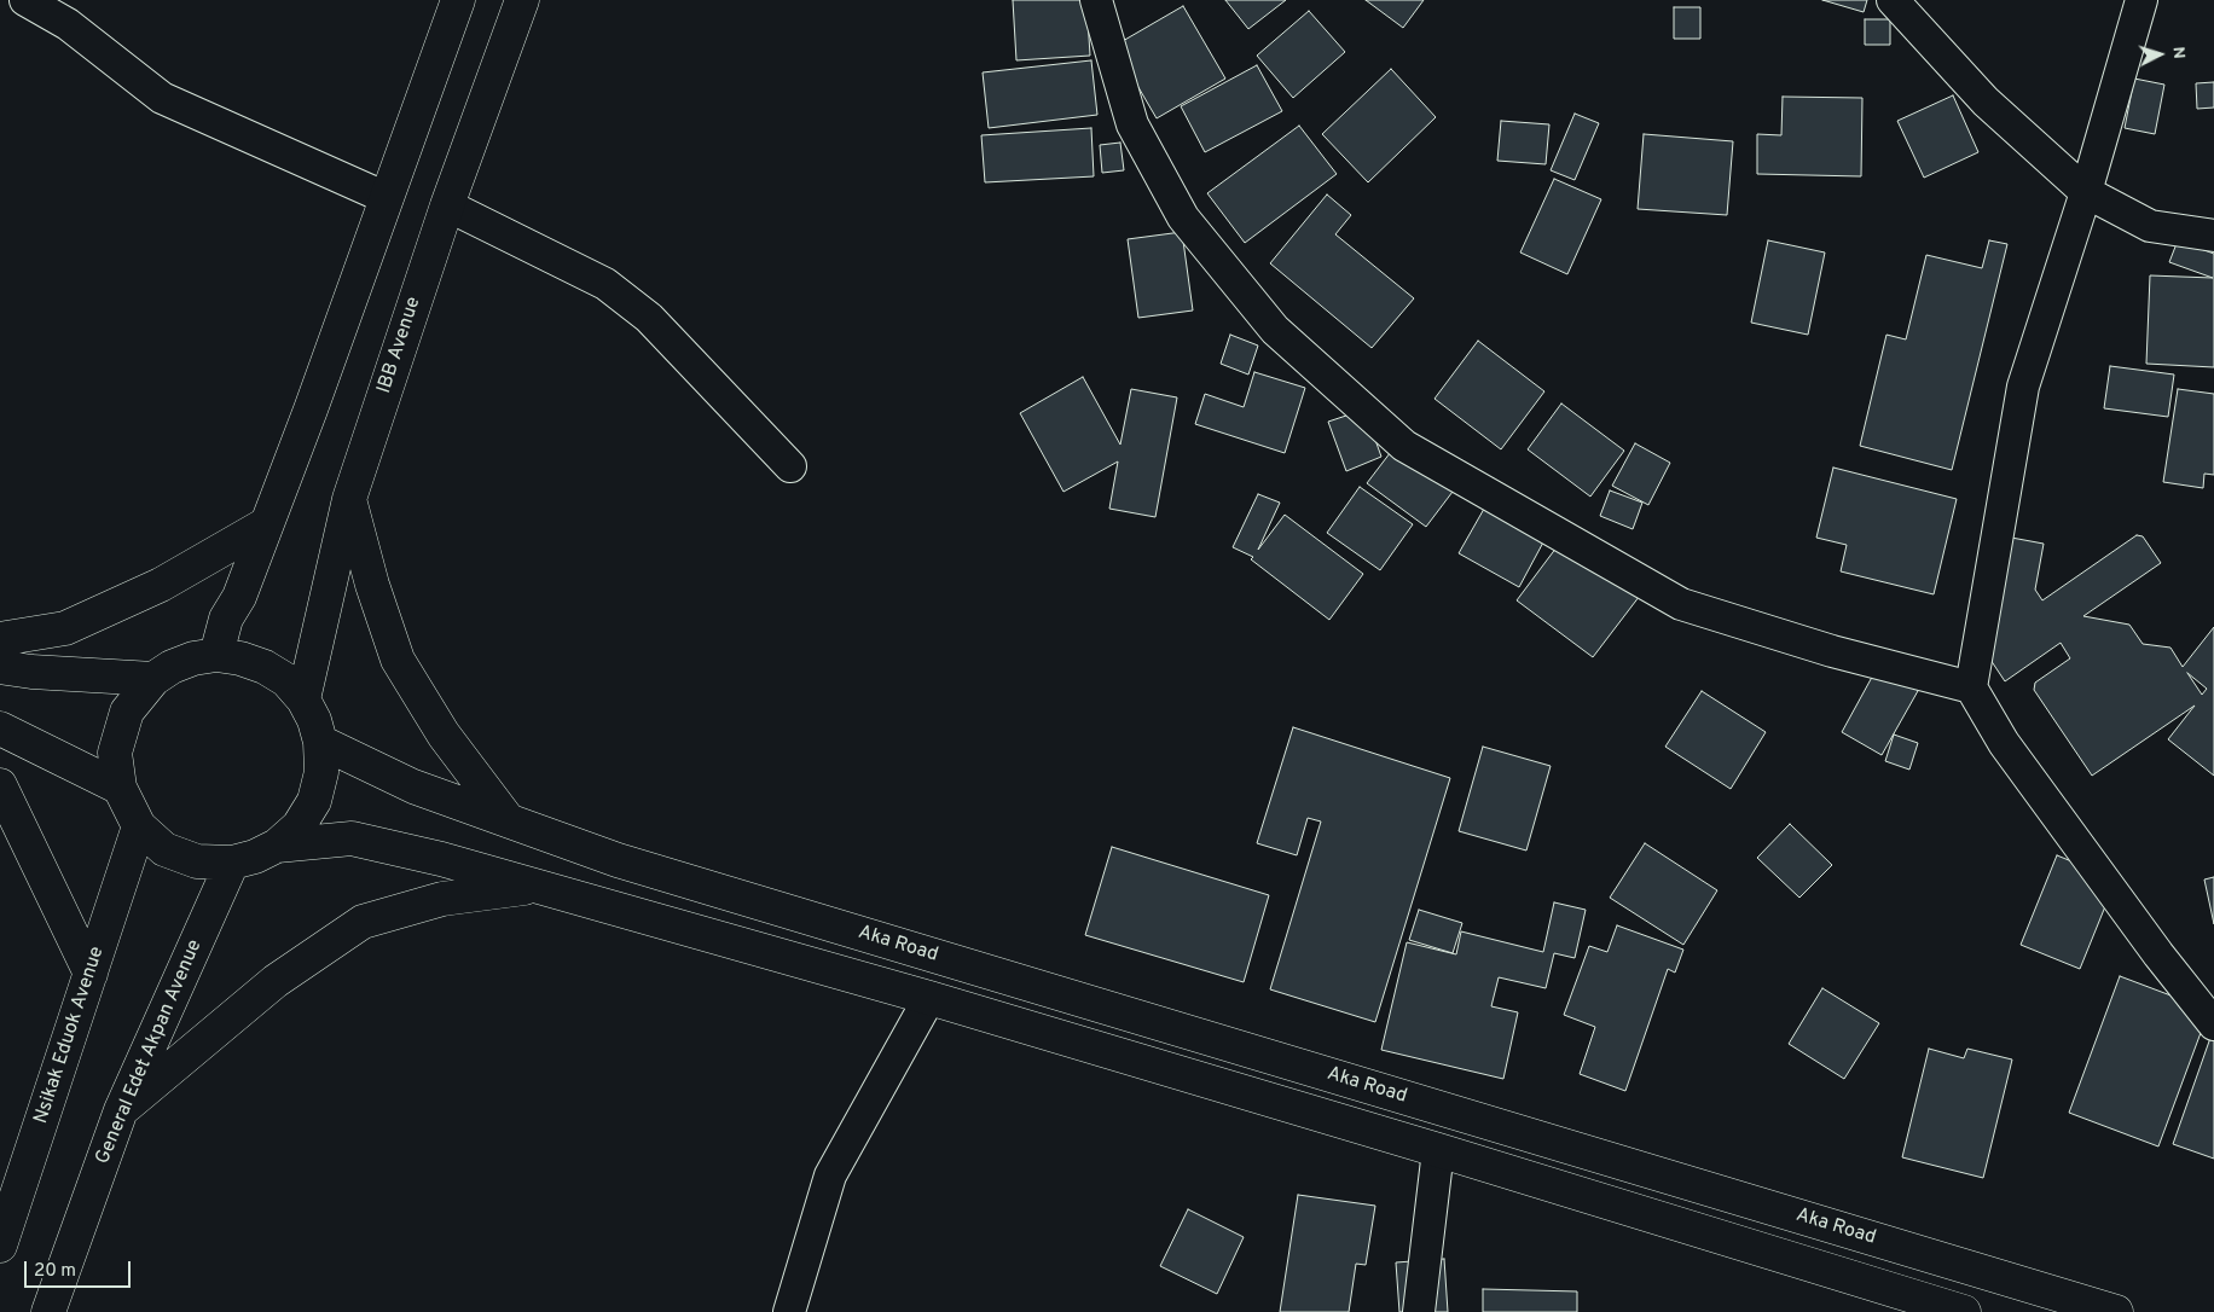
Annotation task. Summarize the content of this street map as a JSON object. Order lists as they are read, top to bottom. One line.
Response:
{"streets":{"main road":["IBB Avenue","Aka Road","Nsikak Eduok Avenue","General Edet Akpan Avenue"]},"crossings":[["IBB Avenue","Aka Road"],["IBB Avenue","Nsikak Eduok Avenue"],["IBB Avenue","General Edet Akpan Avenue"],["Aka Road","Nsikak Eduok Avenue"],["Aka Road","General Edet Akpan Avenue"],["Nsikak Eduok Avenue","General Edet Akpan Avenue"]],"scale_bar":"20 m","north":"right"}
